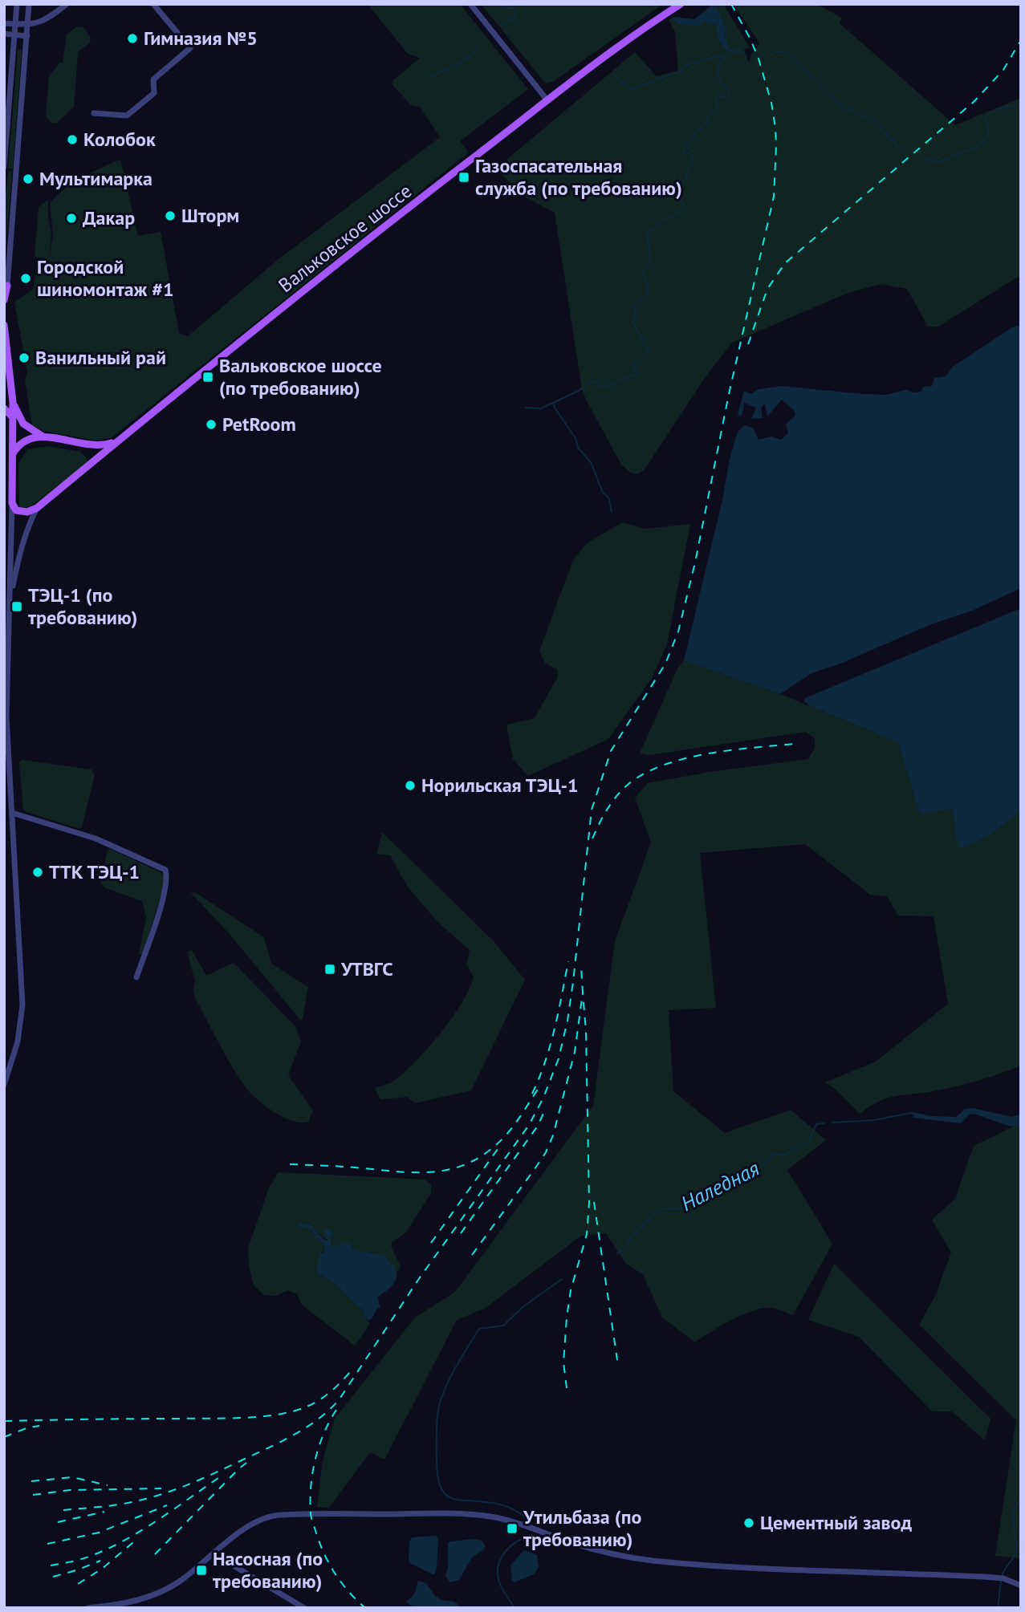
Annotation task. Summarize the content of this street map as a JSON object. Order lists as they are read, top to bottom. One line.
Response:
{"streets":{"main road":["Вальковское шоссе"]},"water":["Наледная"],"places":{"other":["Гимназия №5","Колобок","Мультимарка","Шторм","Дакар","Городской шиномонтаж #1","Ванильный рай","PetRoom","Норильская ТЭЦ-1","ТТК ТЭЦ-1","Цементный завод"],"transit":["Газоспасательная служба (по требованию)","Вальковское шоссе (по требованию)","ТЭЦ-1 (по требованию)","УТВГС","Утильбаза (по требованию)","Насосная (по требованию)"]}}
